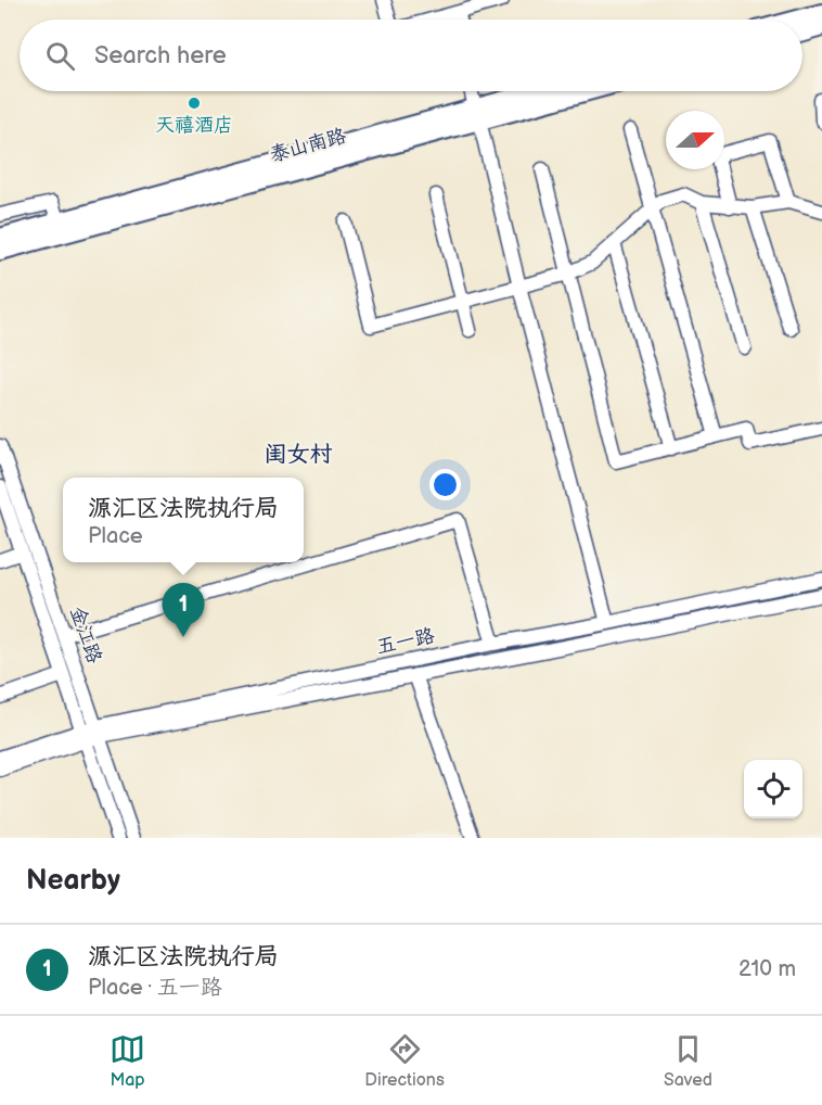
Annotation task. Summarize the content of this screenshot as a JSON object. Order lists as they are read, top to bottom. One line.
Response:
{"streets":{"main road":["泰山南路"],"street":["金江路","五一路"]},"crossings":[["金江路","五一路"]],"districts":["闺女村"],"places":["天禧酒店"],"north":"right","page":{"search":"Search here","popup":["源汇区法院执行局","Place"],"pins":"1","heading":"Nearby","list":[{"mark":"1","name":"源汇区法院执行局","note":"Place · 五一路","value":"210 m"}],"nav":["Map","Directions","Saved"]}}
